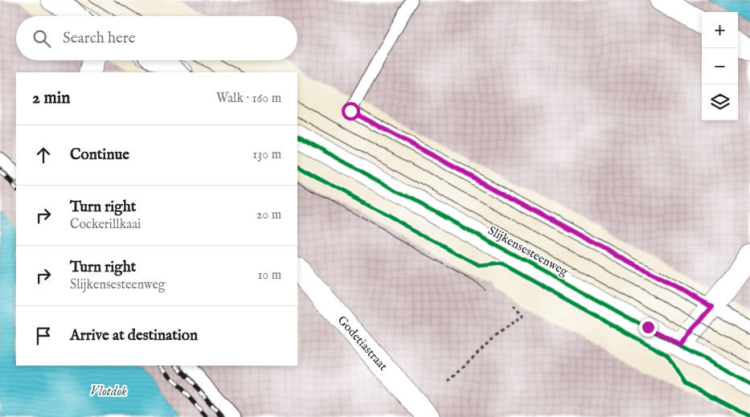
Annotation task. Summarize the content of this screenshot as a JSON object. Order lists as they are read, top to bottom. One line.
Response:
{"streets":{"street":["Slijkensesteenweg","Godetiastraat"]},"water":["Vlotdok"],"page":{"map_buttons":["+","−"],"search":"Search here","heading":["2 min","Walk · 160 m"],"list":[["Continue","130 m"],["Turn right","Cockerillkaai","20 m"],["Turn right","Slijkensesteenweg","10 m"],"Arrive at destination"]}}
